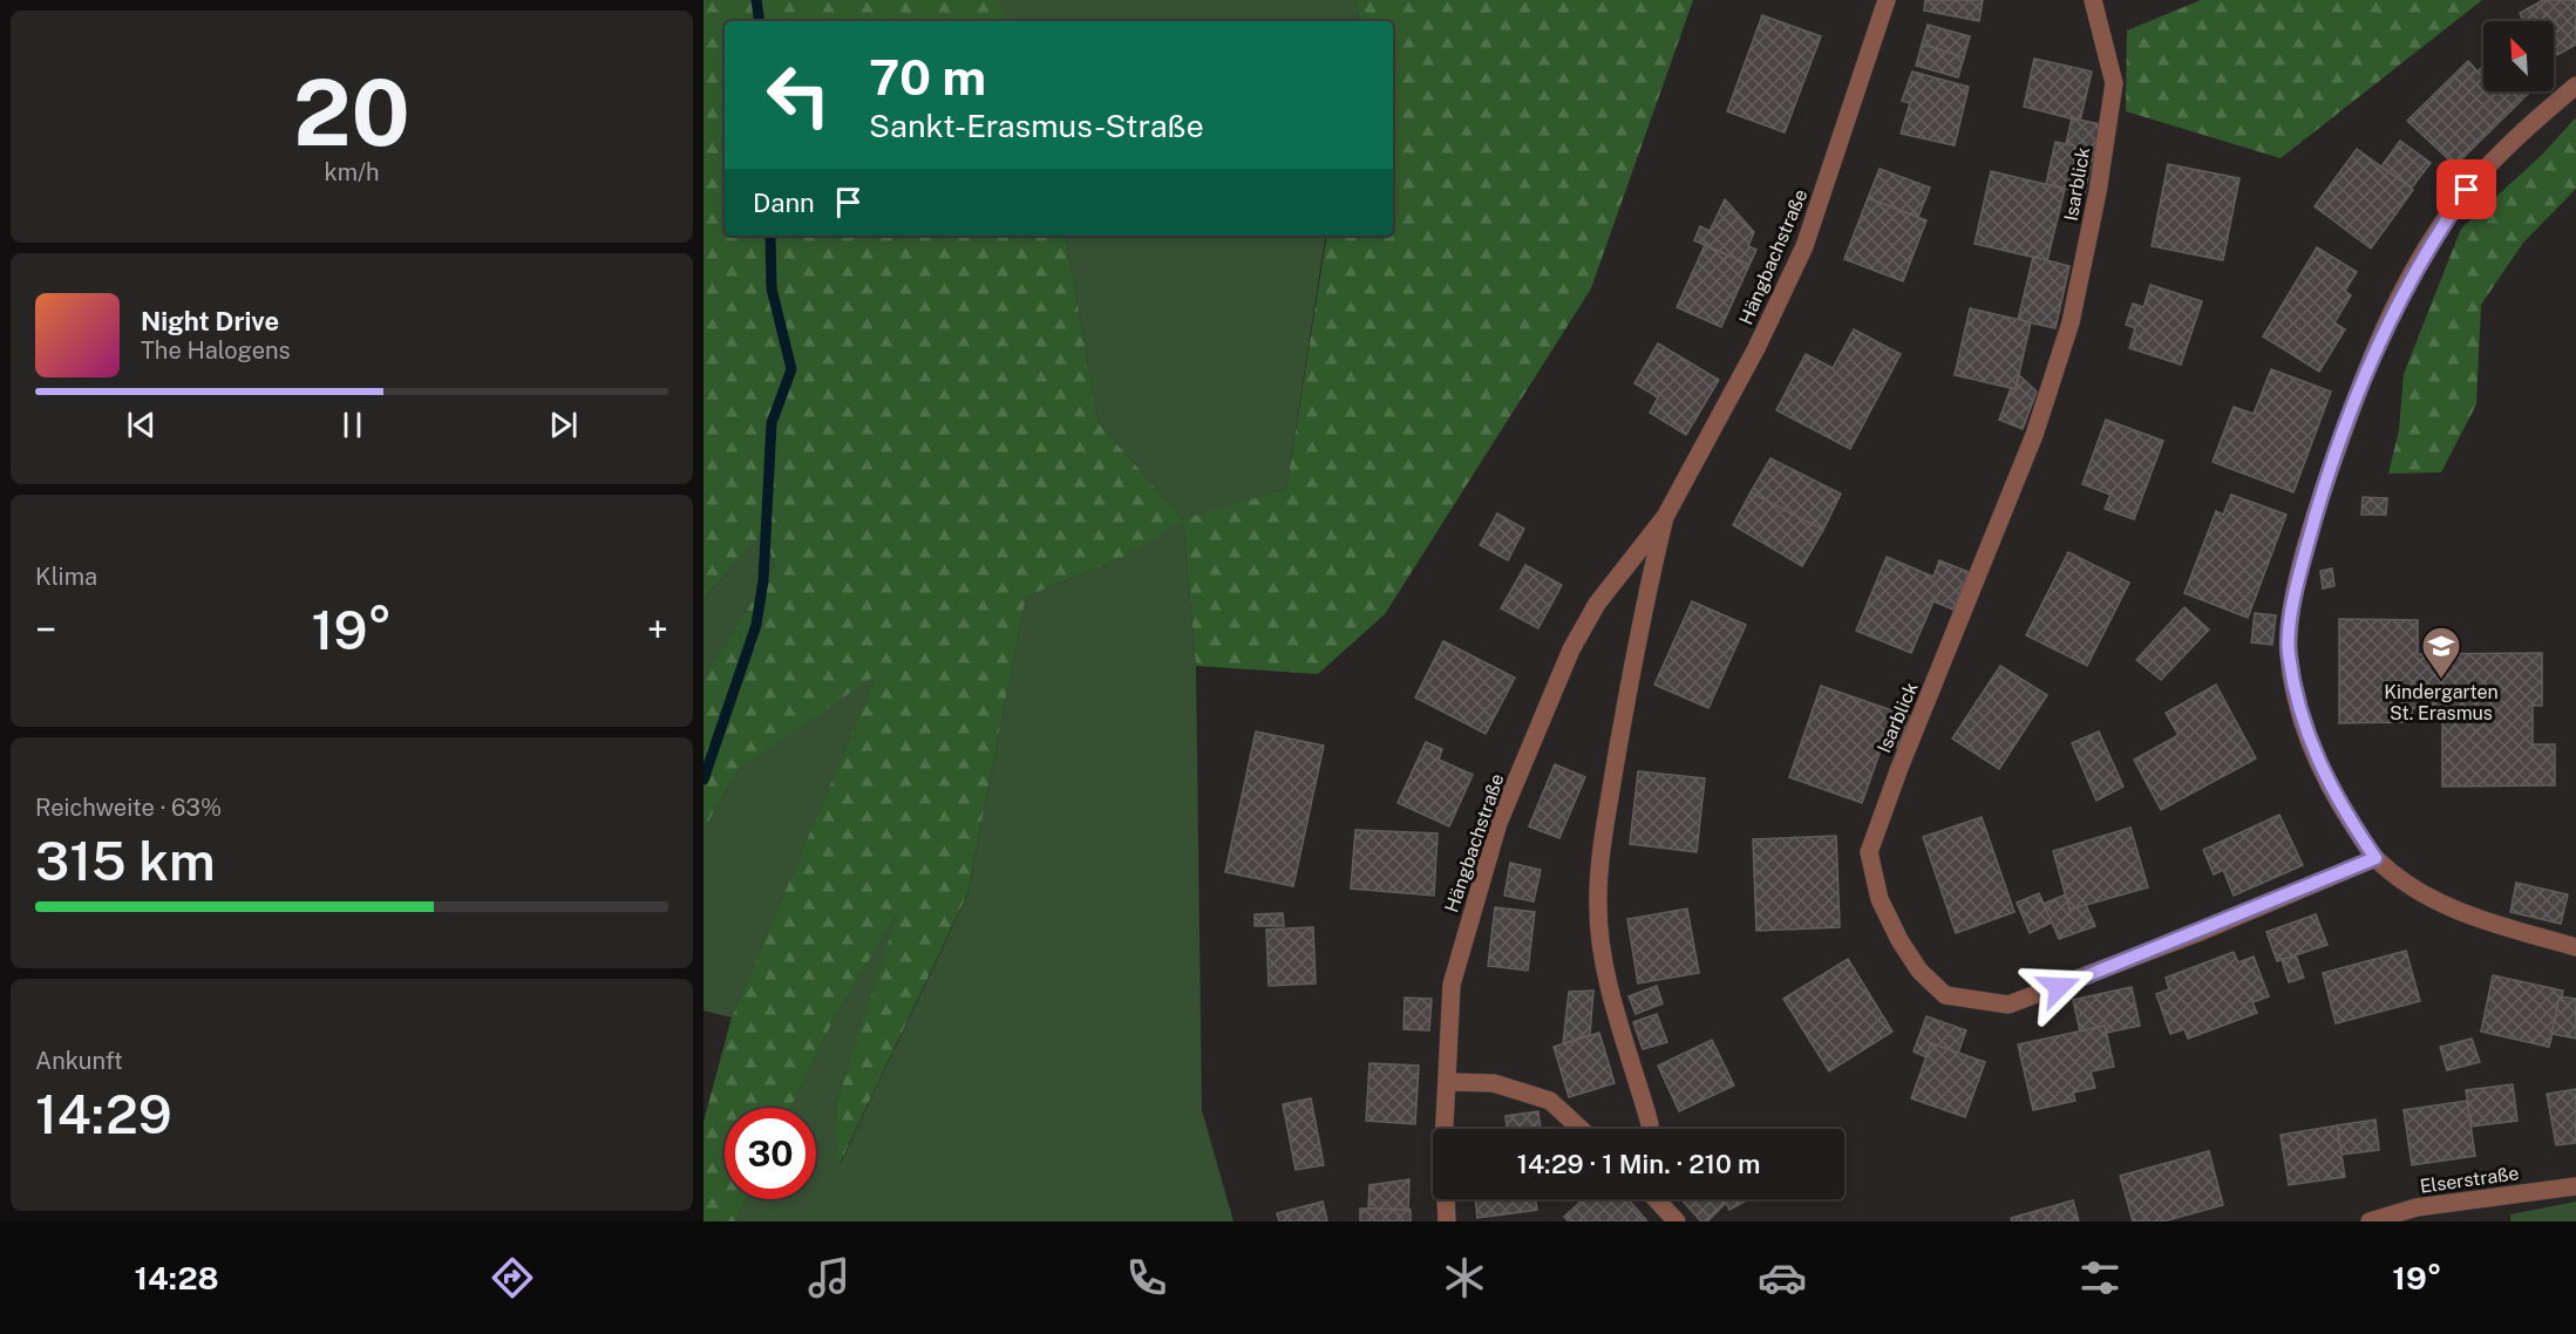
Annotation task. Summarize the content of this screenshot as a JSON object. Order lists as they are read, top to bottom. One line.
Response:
{"streets":{"street":["Isarblick","Hängbachstraße","Elserstraße"]},"places":{"school or university":["Kindergarten St. Erasmus"]},"north":"top left","page":{"tile":[["20","km/h"],"Klima",["Reichweite · 63%","315 km"],["Ankunft","14:29"]],"turn":["70 m","Sankt-Erasmus-Straße"],"then":"Dann","song":["Night Drive","The Halogens"],"heat":["−","19°","+"],"limit":"30","trip":"14:29 · 1 Min. · 210 m","tabs":["14:28","19°"]}}
